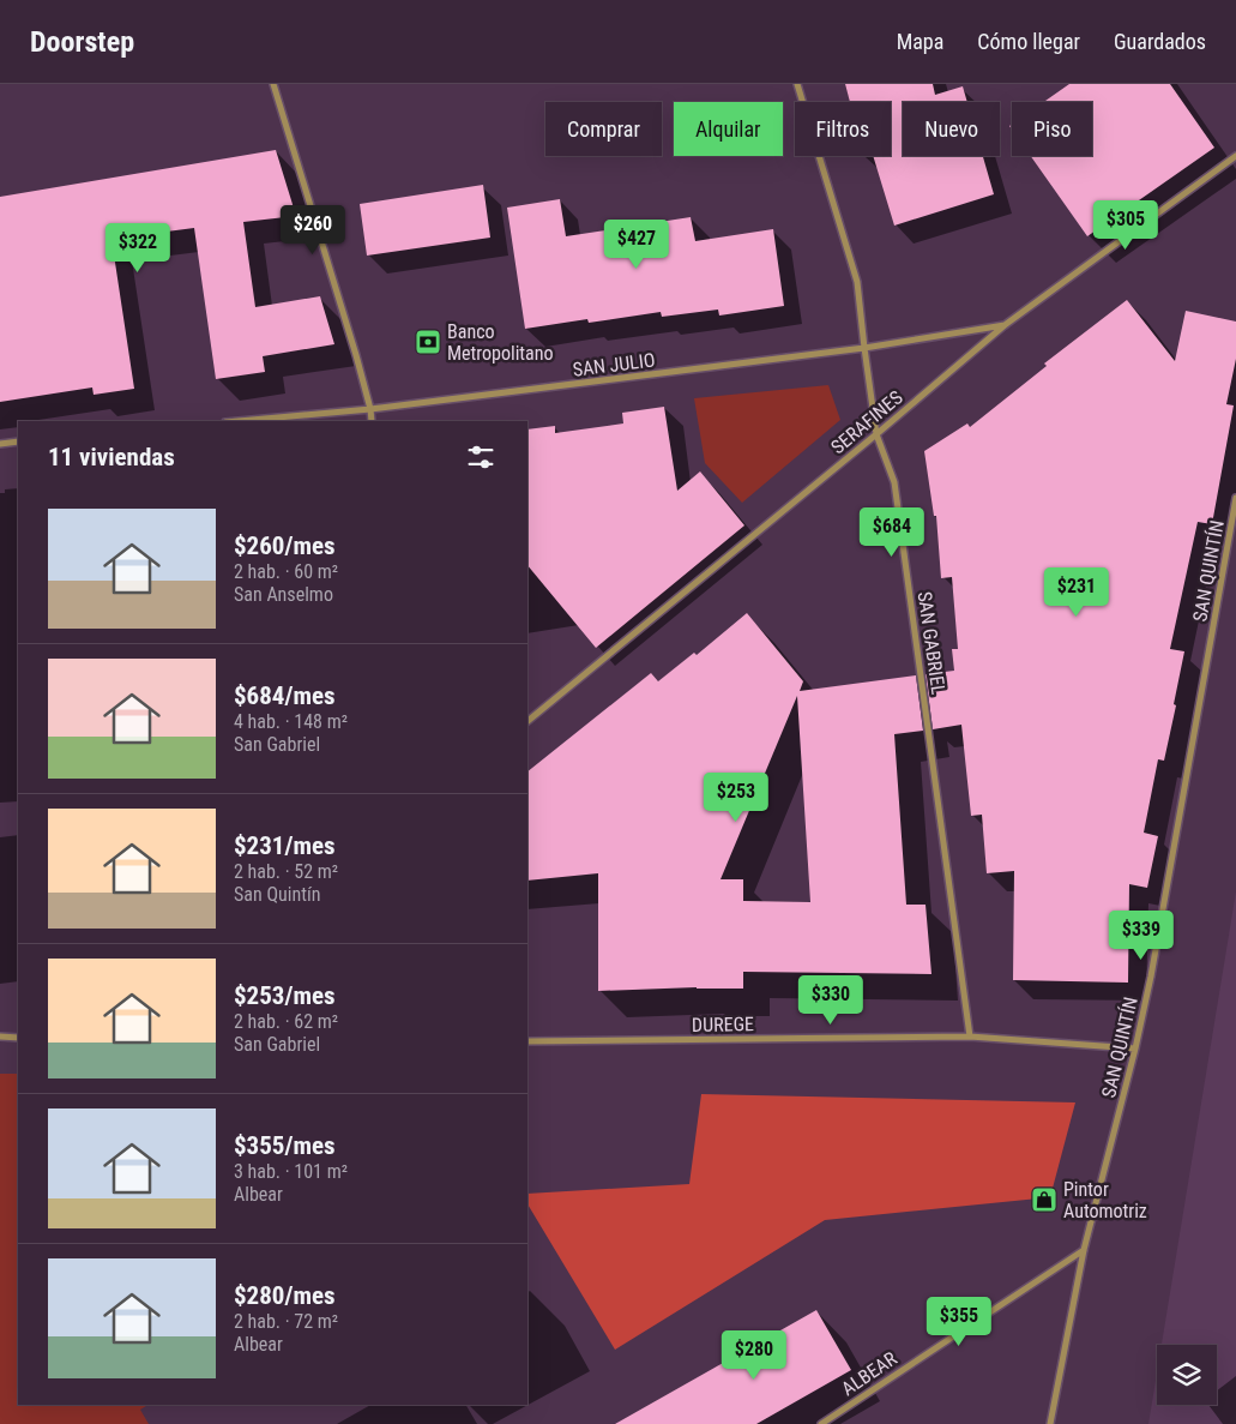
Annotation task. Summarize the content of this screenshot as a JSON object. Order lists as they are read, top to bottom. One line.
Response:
{"streets":{"street":["SAN JULIO","SERAFINES","SAN QUINTÍN","SAN GABRIEL","DUREGE","ALBEAR"]},"crossings":[["SAN JULIO","SERAFINES"],["SAN JULIO","SAN GABRIEL"],["SERAFINES","SAN GABRIEL"],["SAN QUINTÍN","DUREGE"],["SAN QUINTÍN","ALBEAR"],["SAN GABRIEL","DUREGE"]],"places":{"bank":["Banco Metropolitano"],"shop":["Pintor Automotriz"]},"page":{"header":"Doorstep","nav":["Mapa","Cómo llegar","Guardados"],"chip":["Comprar","Alquilar","Filtros","Nuevo","Piso"],"price":["$305","$260","$427","$322","$684","$231","$253","$339","$330","$355","$280"],"heading":"11 viviendas","list":[{"name":"$260/mes","note":"2 hab. · 60 m² · San Anselmo"},{"name":"$684/mes","note":"4 hab. · 148 m² · San Gabriel"},{"name":"$231/mes","note":"2 hab. · 52 m² · San Quintín"},{"name":"$253/mes","note":"2 hab. · 62 m² · San Gabriel"},{"name":"$355/mes","note":"3 hab. · 101 m² · Albear"},{"name":"$280/mes","note":"2 hab. · 72 m² · Albear"}]}}
